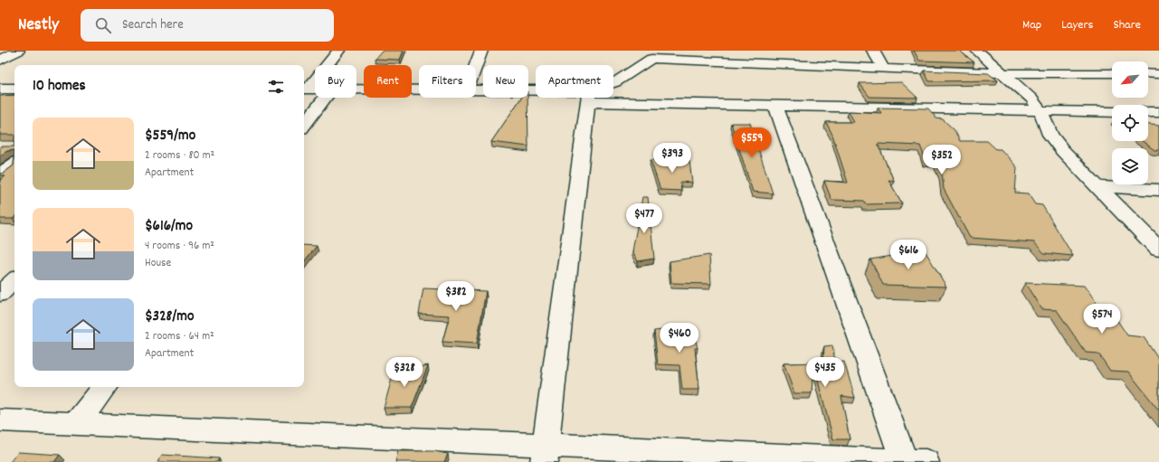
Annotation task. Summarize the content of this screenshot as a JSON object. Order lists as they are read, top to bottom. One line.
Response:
{"north":"bottom left","page":{"header":"Nestly","search":"Search here","nav":["Map","Layers","Share"],"chip":["Buy","Rent","Filters","New","Apartment"],"heading":"10 homes","list":[{"name":"$559/mo","note":"2 rooms · 80 m² · Apartment"},{"name":"$616/mo","note":"4 rooms · 96 m² · House"},{"name":"$328/mo","note":"2 rooms · 64 m² · Apartment"}],"price":["$559","$393","$352","$477","$616","$382","$574","$460","$328","$435"]}}
